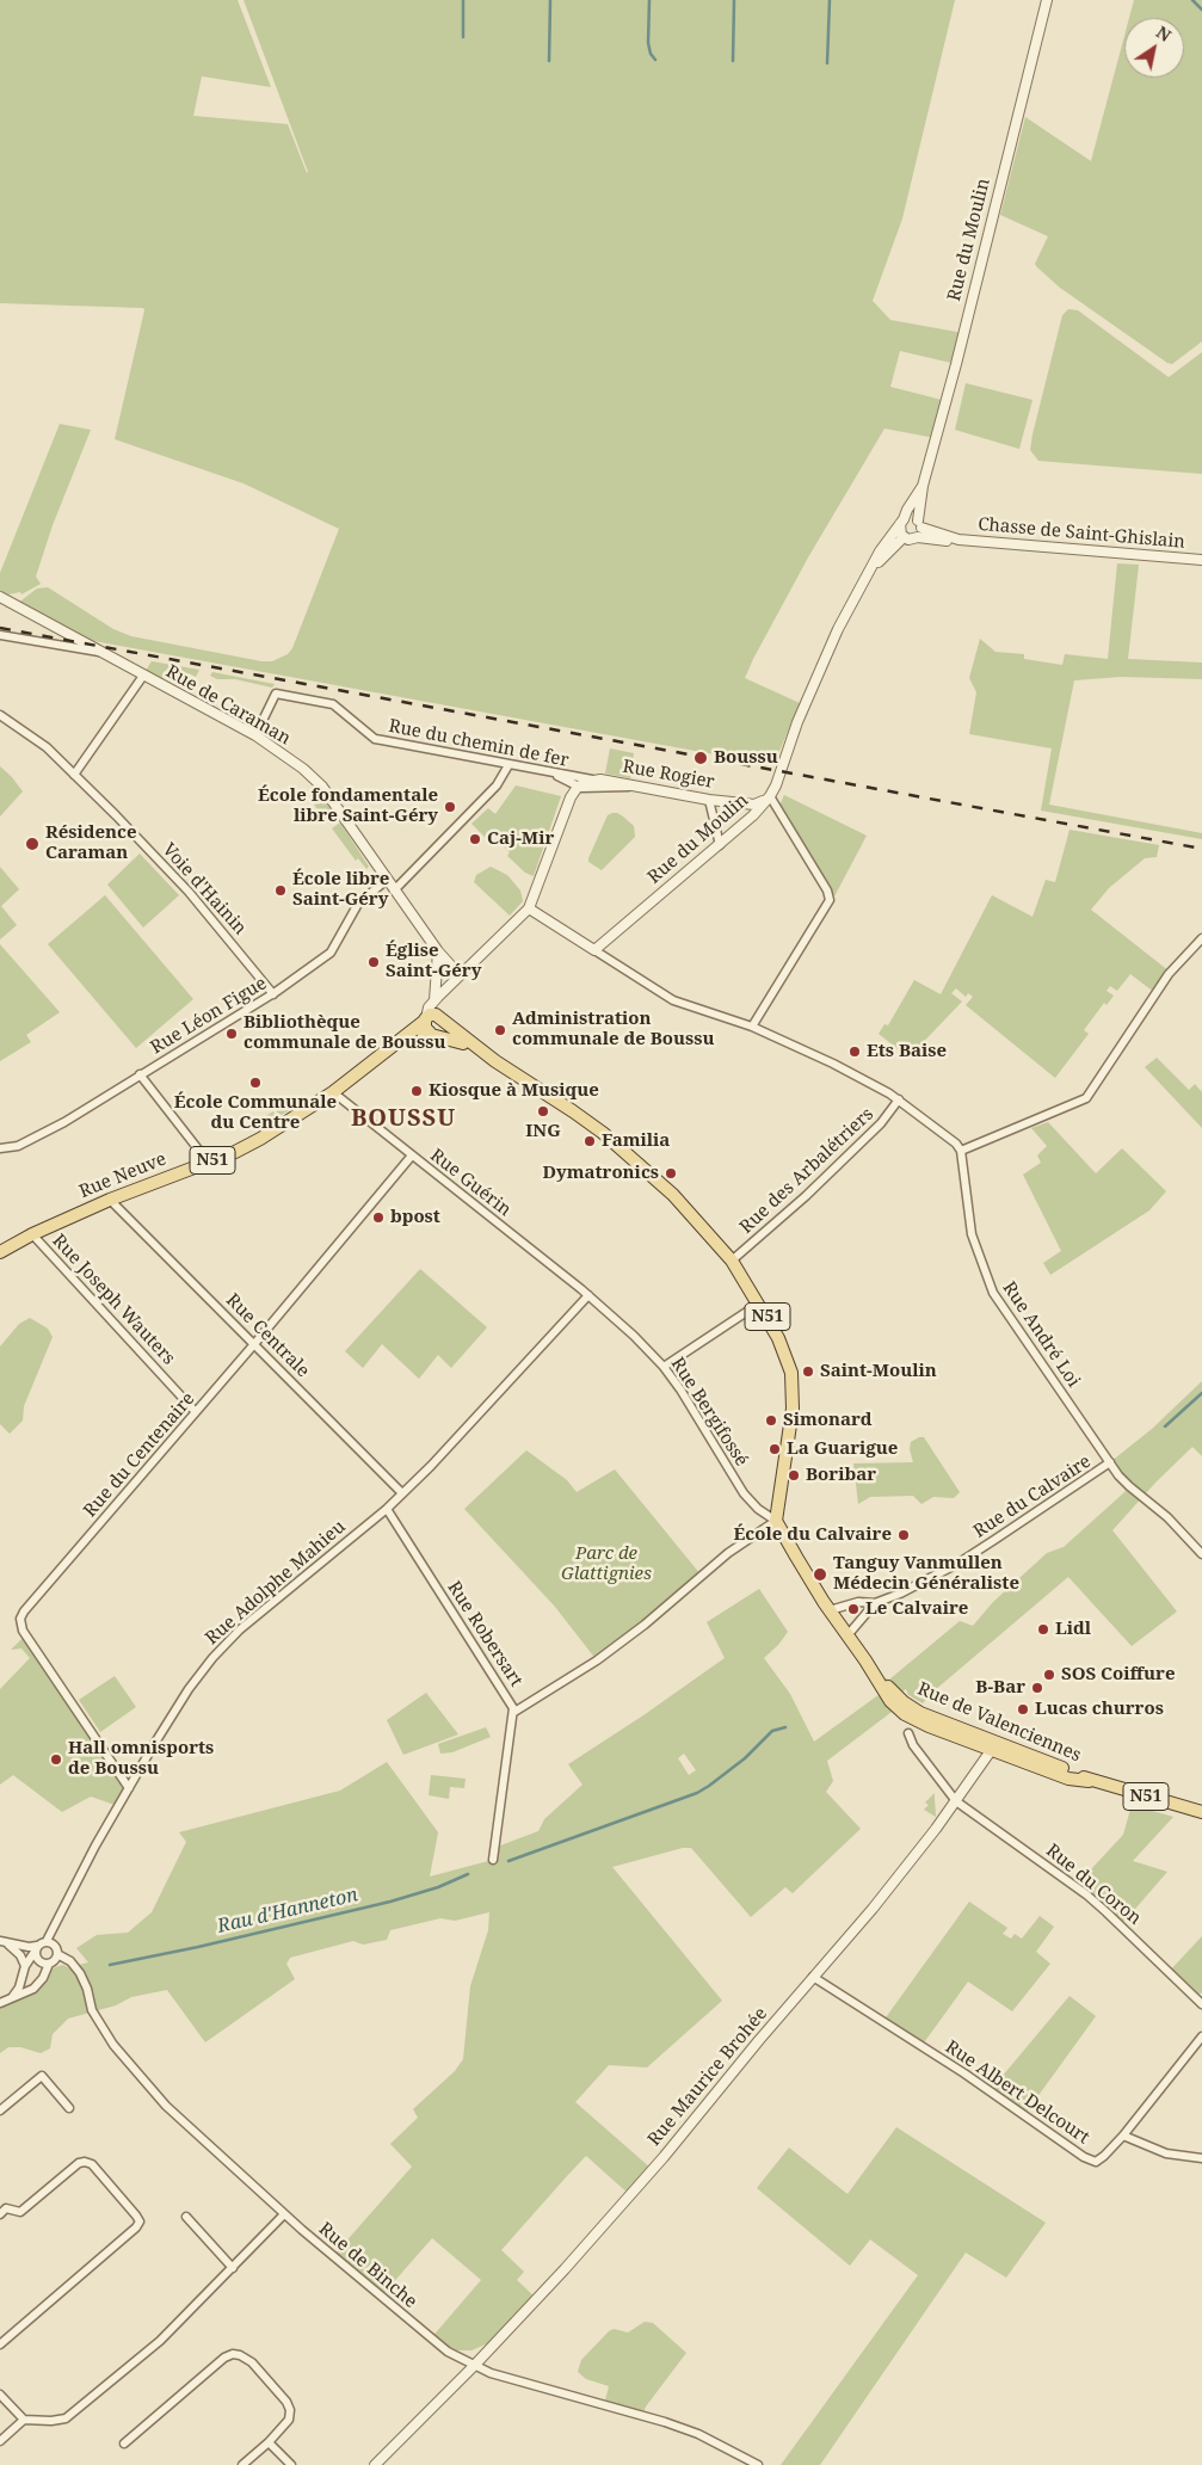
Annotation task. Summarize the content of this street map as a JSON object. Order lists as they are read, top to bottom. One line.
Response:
{"streets":{"main road":["N51","Rue Neuve","Rue de Valenciennes"],"street":["Rue du Moulin","Chasse de Saint-Ghislain","Rue de Caraman","Rue du chemin de fer","Rue Rogier","Voie d'Hainin","Rue Léon Figue","Rue des Arbalétriers","Rue Guérin","Rue Joseph Wauters","Rue André Loi","Rue Centrale","Rue Bergifossé","Rue du Centenaire","Rue du Calvaire","Rue Adolphe Mahieu","Rue Robersart","Rue du Coron","Rue Maurice Brohée","Rue Albert Delcourt","Rue de Binche"]},"crossings":[["Rue du Moulin","Chasse de Saint-Ghislain"],["Rue du Moulin","Rue Rogier"],["Rue de Caraman","Rue du chemin de fer"],["Rue de Caraman","Rue Léon Figue"],["Rue du chemin de fer","Rue Rogier"],["Voie d'Hainin","Rue Léon Figue"],["N51","Rue des Arbalétriers"],["N51","Rue Neuve"],["N51","Rue Bergifossé"],["N51","Rue du Calvaire"],["N51","Rue de Valenciennes"],["Rue Neuve","Rue Guérin"],["Rue Neuve","Rue Joseph Wauters"],["Rue Neuve","Rue Centrale"],["Rue Guérin","Rue Bergifossé"],["Rue Guérin","Rue du Centenaire"],["Rue Guérin","Rue Adolphe Mahieu"],["Rue Joseph Wauters","Rue du Centenaire"],["Rue André Loi","Rue du Calvaire"],["Rue Centrale","Rue du Centenaire"],["Rue Centrale","Rue Adolphe Mahieu"],["Rue Bergifossé","Rue Adolphe Mahieu"],["Rue du Centenaire","Rue Adolphe Mahieu"],["Rue du Calvaire","Rue de Valenciennes"],["Rue Adolphe Mahieu","Rue Robersart"],["Rue Adolphe Mahieu","Rue de Binche"],["Rue de Valenciennes","Rue Maurice Brohée"],["Rue du Coron","Rue Maurice Brohée"],["Rue Maurice Brohée","Rue Albert Delcourt"],["Rue Maurice Brohée","Rue de Binche"]],"districts":["BOUSSU"],"water":["Rau d'Hanneton"],"parks":["Parc de Glattignies"],"places":["Boussu","École fondamentale libre Saint-Géry","Caj-Mir","Résidence Caraman","École libre Saint-Géry","Église Saint-Géry","Administration communale de Boussu","Bibliothèque communale de Boussu","Ets Baise","École Communale du Centre","Kiosque à Musique","ING","Familia","Dymatronics","bpost","Saint-Moulin","Simonard","La Guarigue","Boribar","École du Calvaire","Tanguy Vanmullen Médecin Généraliste","Le Calvaire","Lidl","SOS Coiffure","B-Bar","Lucas churros","Hall omnisports de Boussu"],"north":"top right"}
